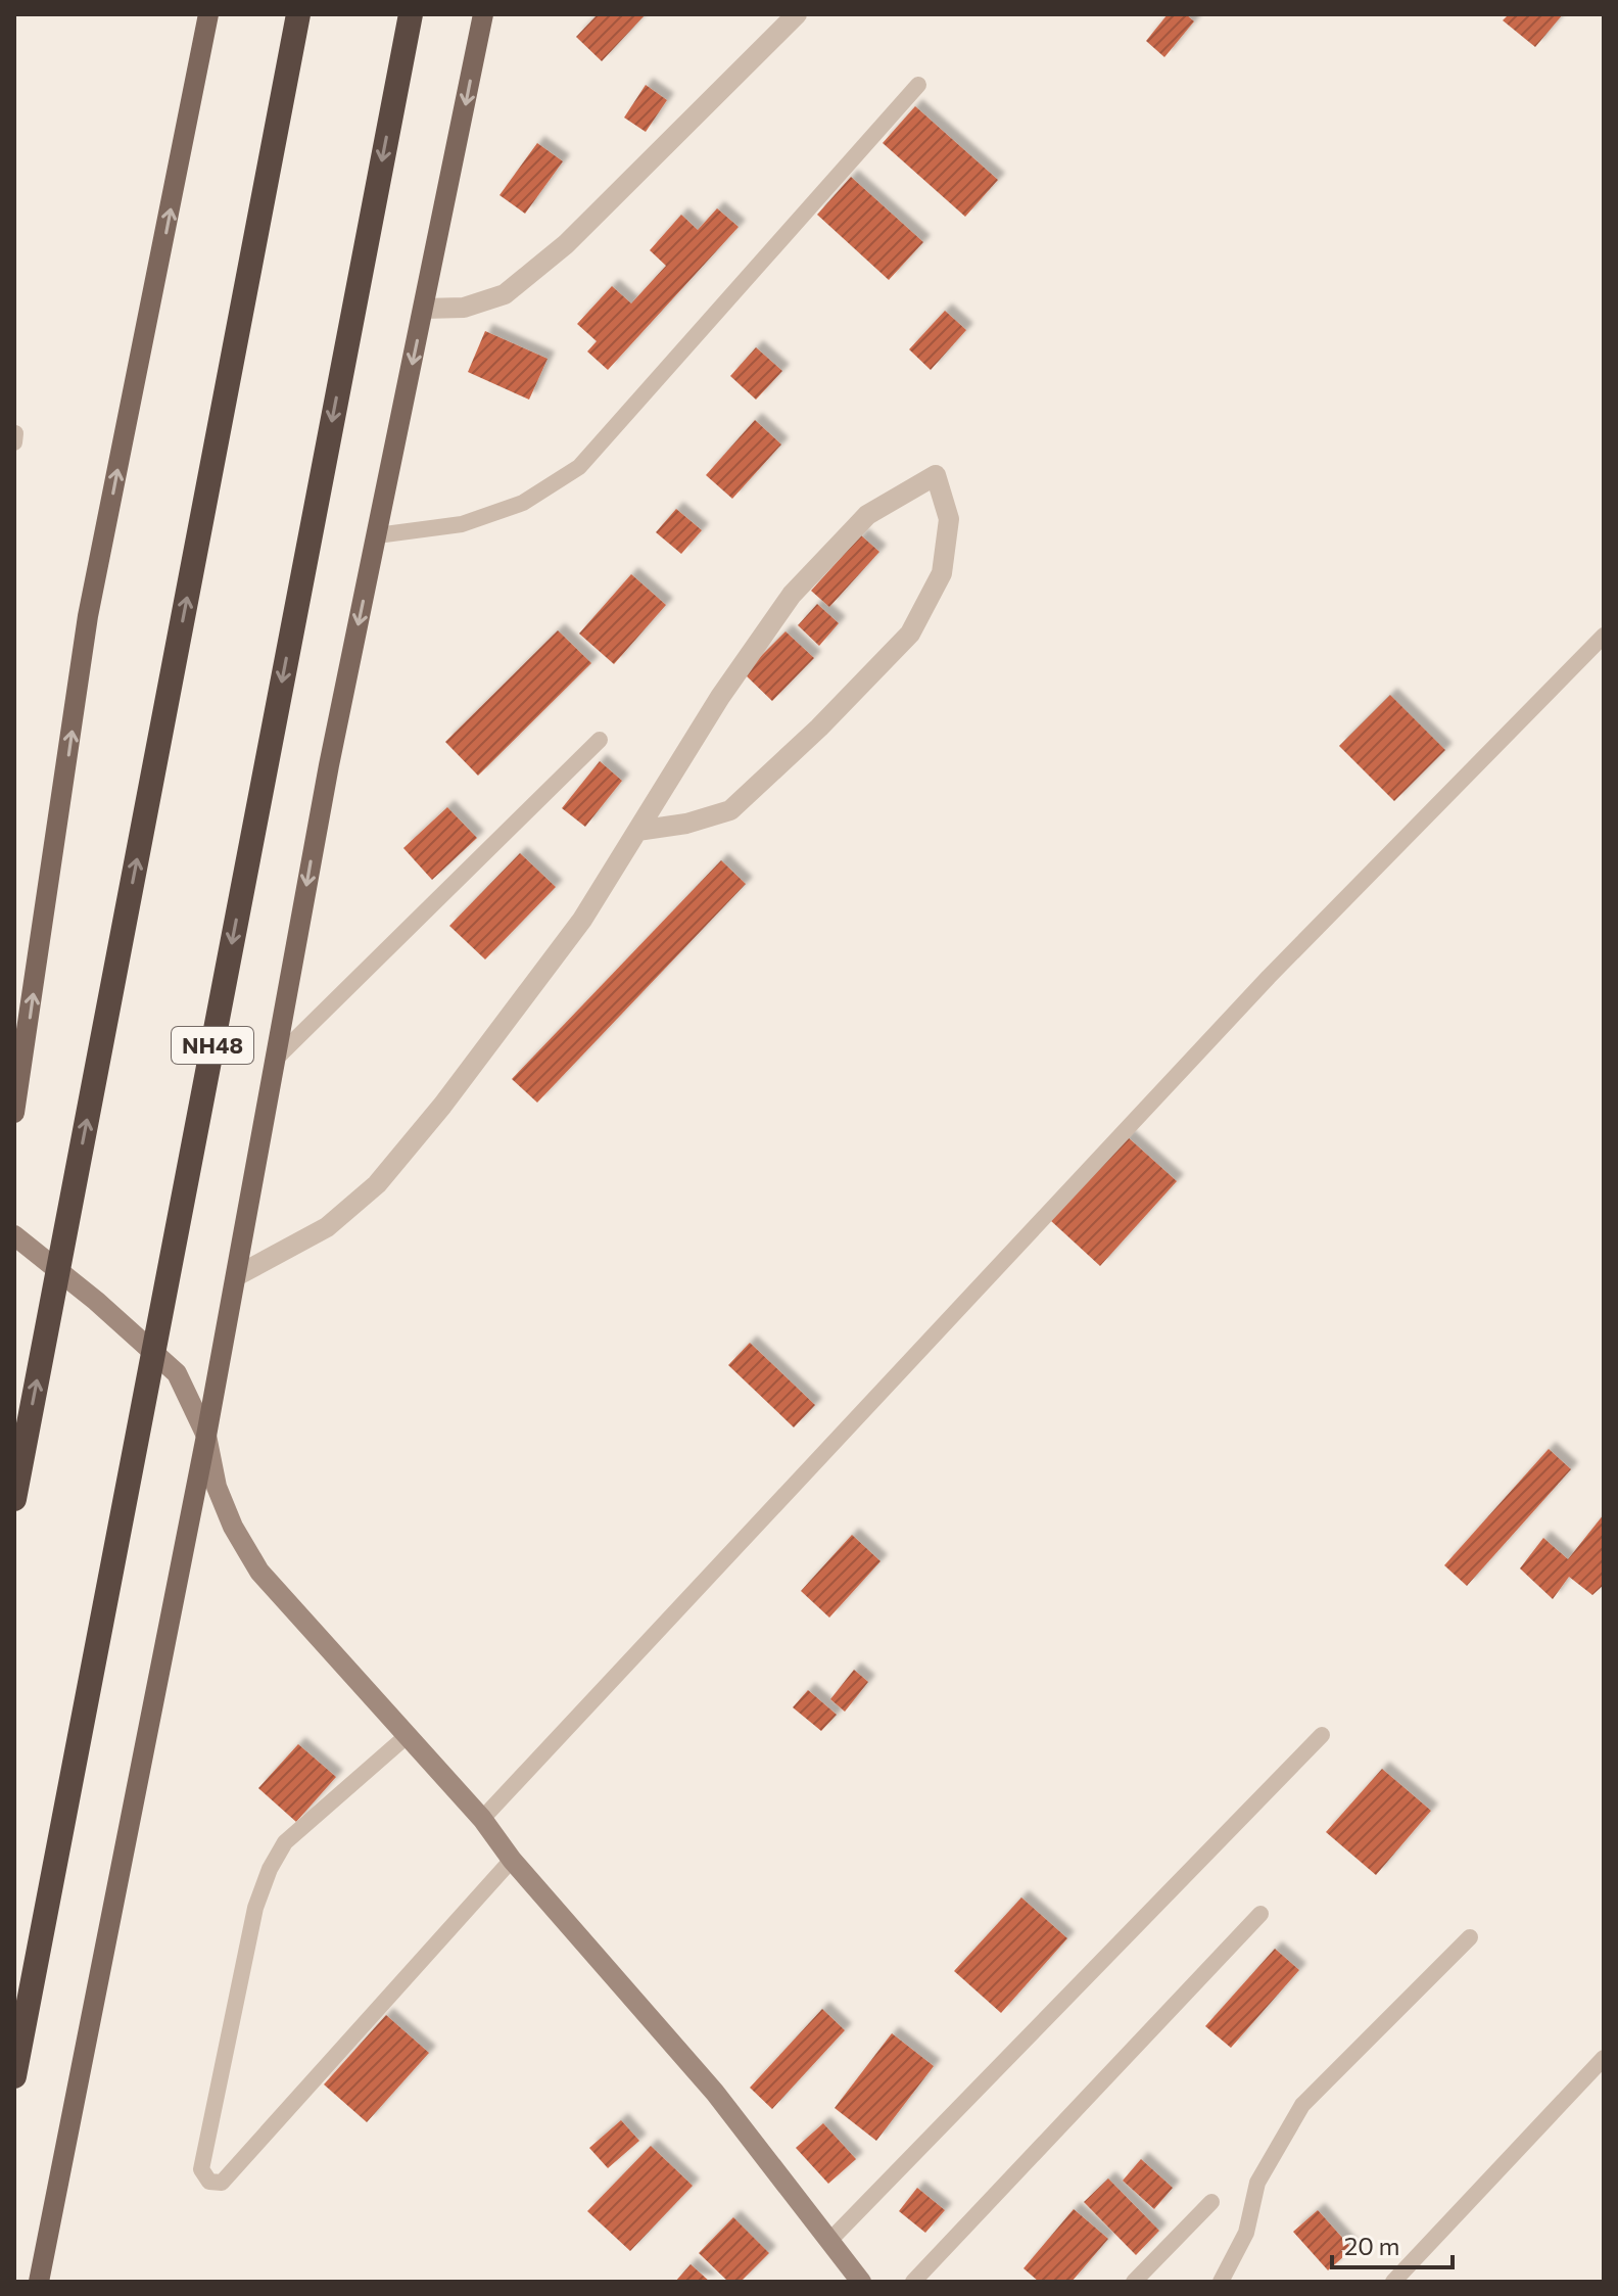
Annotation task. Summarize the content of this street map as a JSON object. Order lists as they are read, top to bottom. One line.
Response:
{"streets":{"highway":["NH48"]},"scale_bar":"20 m"}
